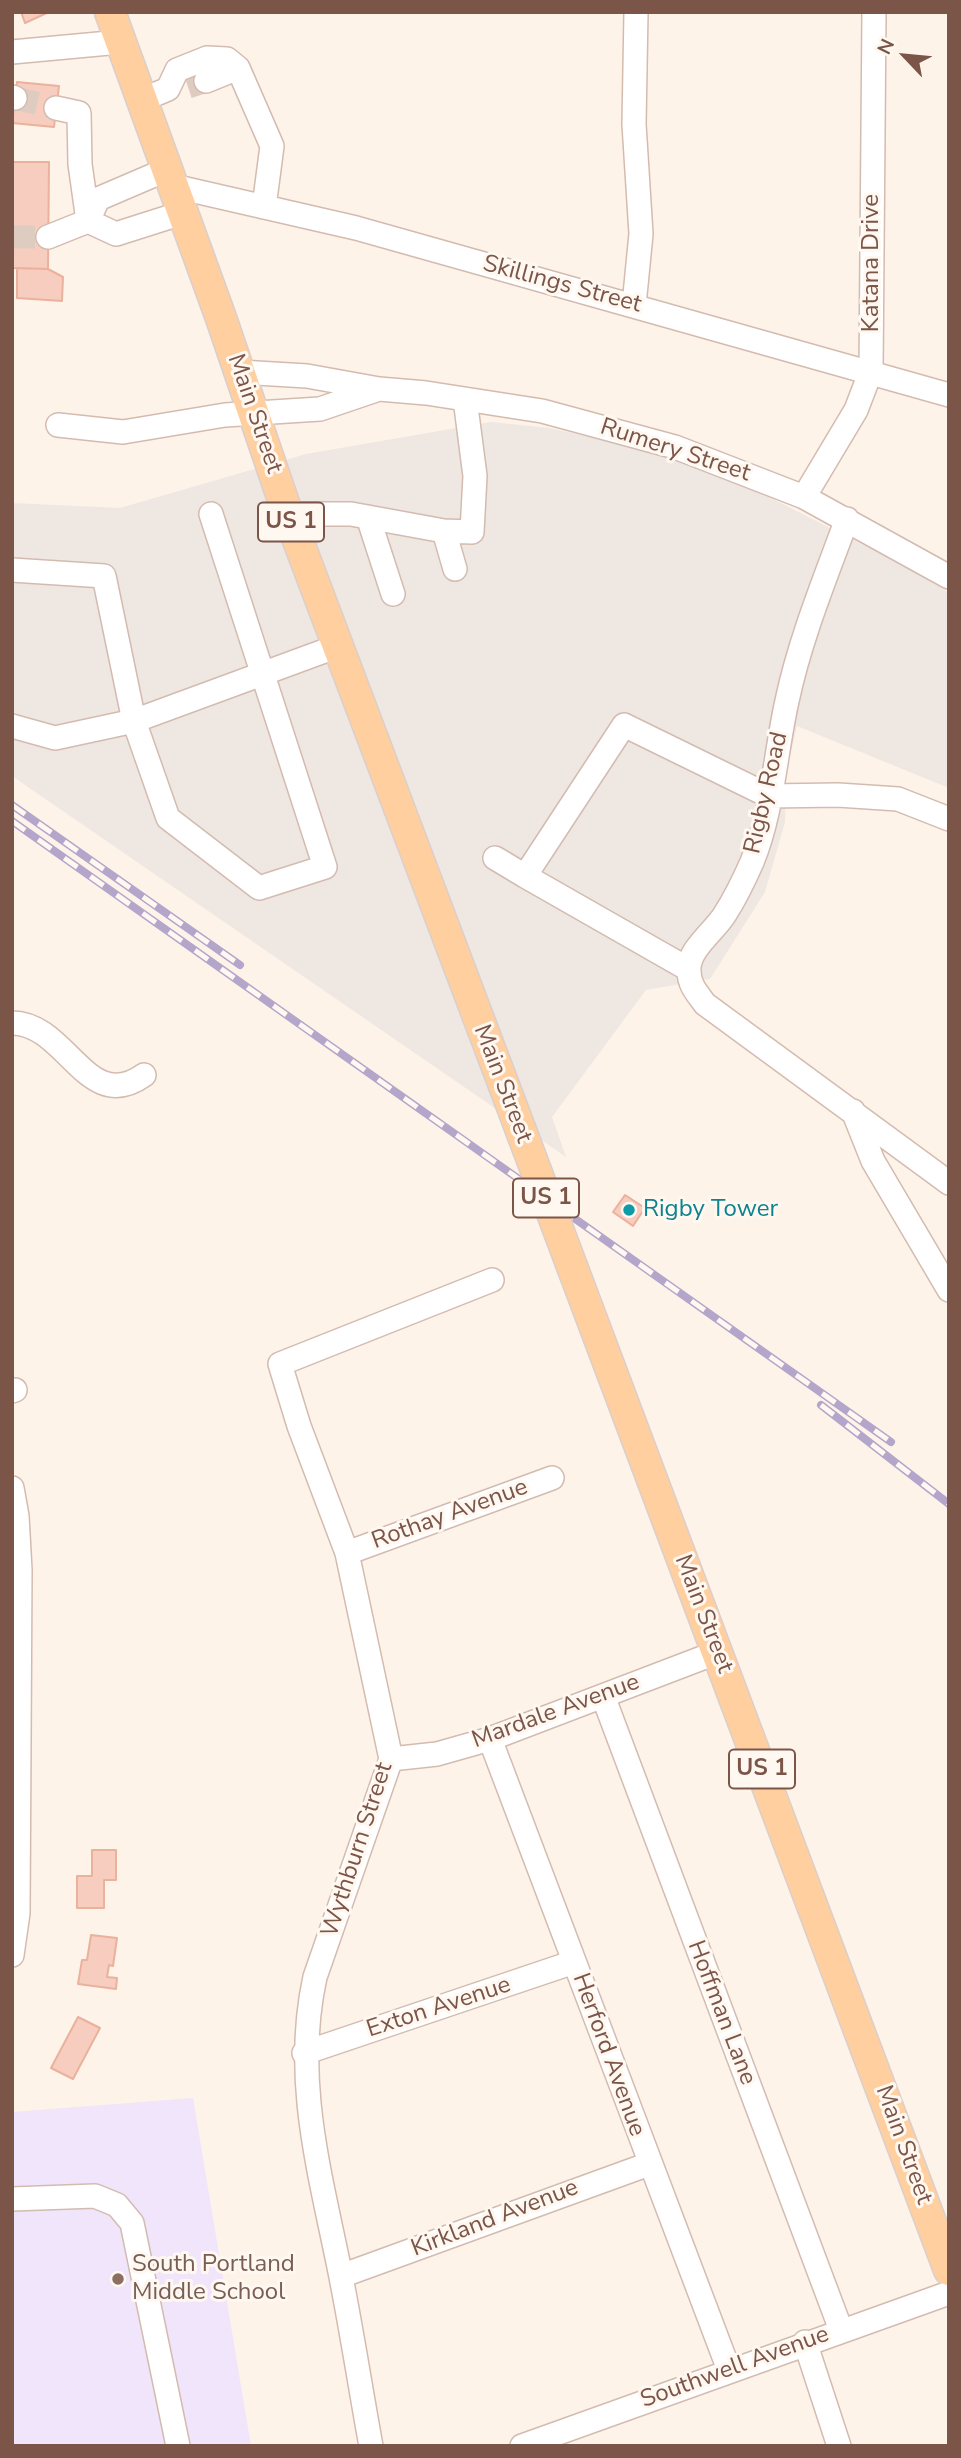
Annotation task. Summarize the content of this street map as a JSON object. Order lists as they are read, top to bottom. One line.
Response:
{"streets":{"main road":["Main Street","US 1"],"street":["Katana Drive","Skillings Street","Rumery Street","Rigby Road","Rothay Avenue","Mardale Avenue","Wythburn Street","Exton Avenue","Hoffman Lane","Herford Avenue","Kirkland Avenue","Southwell Avenue"]},"crossings":[["Katana Drive","Skillings Street"],["Katana Drive","Rumery Street"],["Skillings Street","Main Street"],["Main Street","Rumery Street"],["Main Street","Mardale Avenue"],["Rumery Street","Rigby Road"],["Rothay Avenue","Wythburn Street"],["Mardale Avenue","Wythburn Street"],["Mardale Avenue","Hoffman Lane"],["Mardale Avenue","Herford Avenue"],["Wythburn Street","Exton Avenue"],["Wythburn Street","Kirkland Avenue"],["Exton Avenue","Herford Avenue"],["Hoffman Lane","Southwell Avenue"],["Herford Avenue","Kirkland Avenue"],["Herford Avenue","Southwell Avenue"]],"places":["Rigby Tower","South Portland Middle School"],"north":"top left"}
